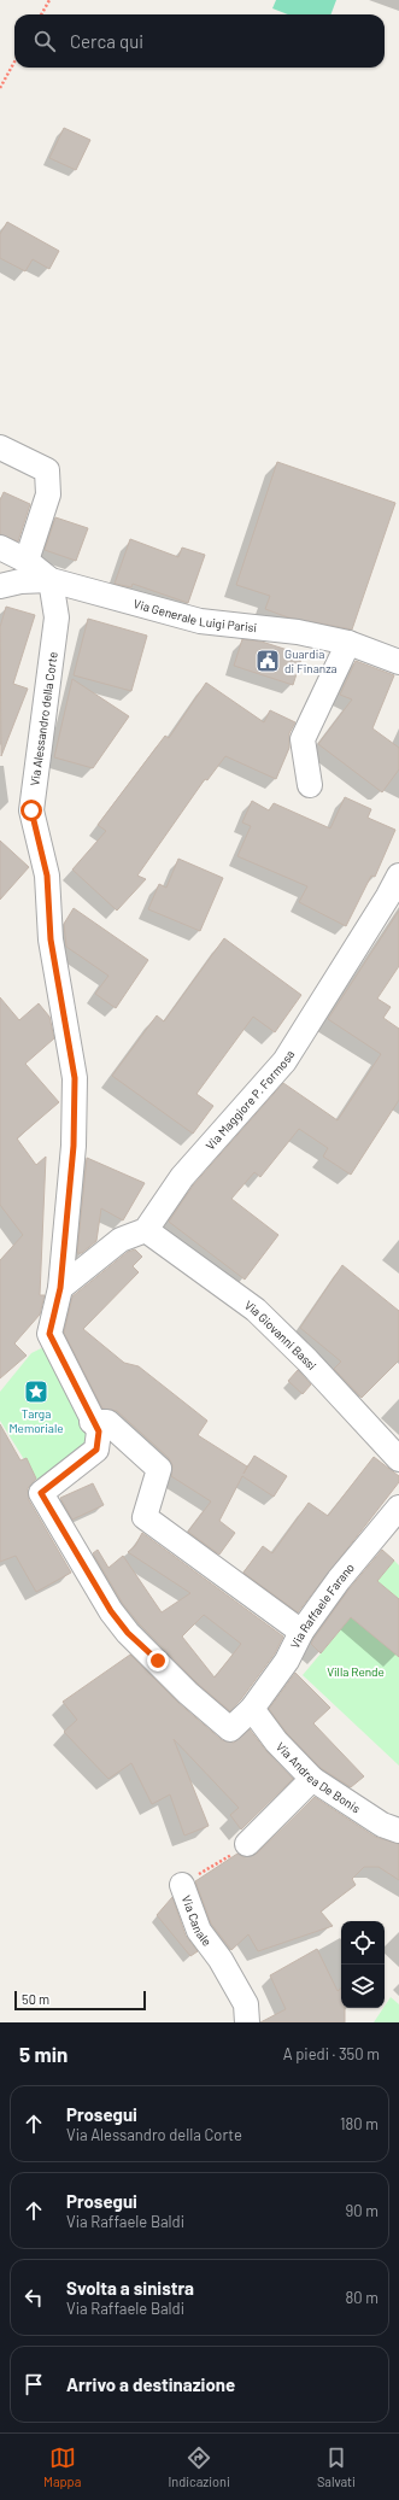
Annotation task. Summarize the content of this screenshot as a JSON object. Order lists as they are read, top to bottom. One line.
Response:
{"streets":{"street":["Via Generale Luigi Parisi","Via Alessandro della Corte","Via Maggiore P. Formosa","Via Giovanni Bassi","Via Raffaele Farano","Via Andrea De Bonis","Via Canale"]},"crossings":[["Via Generale Luigi Parisi","Via Alessandro della Corte"],["Via Alessandro della Corte","Via Raffaele Farano"],["Via Maggiore P. Formosa","Via Giovanni Bassi"],["Via Raffaele Farano","Via Andrea De Bonis"]],"parks":["Villa Rende"],"places":{"public building":["Guardia di Finanza"],"place":["Targa Memoriale"]},"scale_bar":"50 m","page":{"search":"Cerca qui","scale":"50 m","heading":["5 min","A piedi · 350 m"],"list":[["Prosegui","Via Alessandro della Corte","180 m"],["Prosegui","Via Raffaele Baldi","90 m"],["Svolta a sinistra","Via Raffaele Baldi","80 m"],"Arrivo a destinazione"],"nav":["Mappa","Indicazioni","Salvati"]}}
